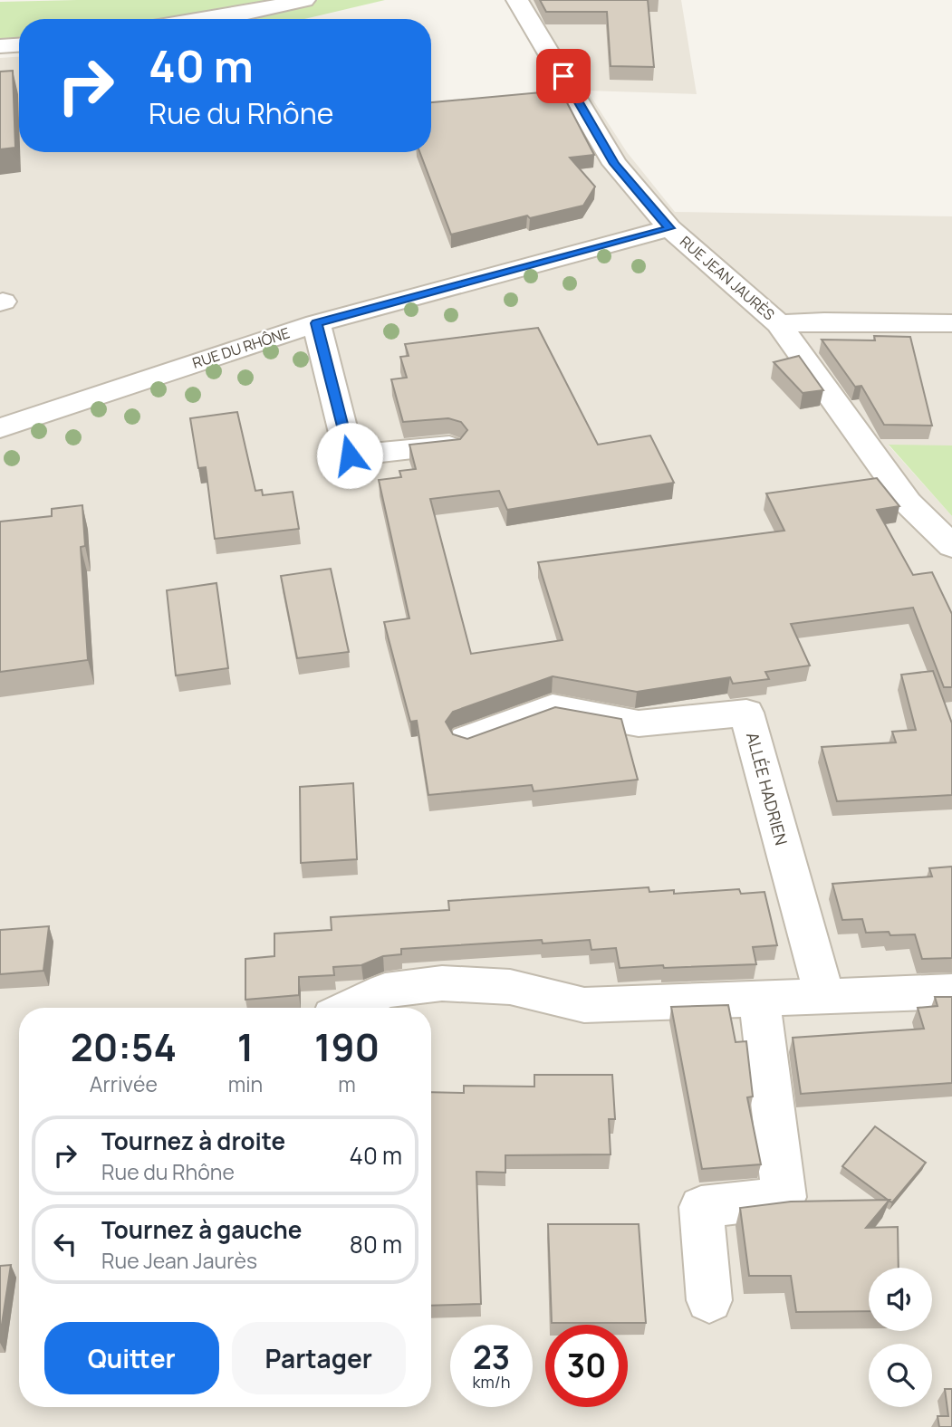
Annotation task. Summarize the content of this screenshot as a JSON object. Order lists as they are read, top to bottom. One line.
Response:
{"streets":{"street":["RUE JEAN JAURÈS","RUE DU RHÔNE","ALLÉE HADRIEN"]},"crossings":[["RUE JEAN JAURÈS","RUE DU RHÔNE"]],"page":{"turn":["40 m","Rue du Rhône"],"eta":["20:54","Arrivée","1","min","190","m"],"list":[{"name":"Tournez à droite","note":"Rue du Rhône","value":"40 m"},{"name":"Tournez à gauche","note":"Rue Jean Jaurès","value":"80 m"}],"buttons":["Quitter","Partager"],"speed":"23 km/h","limit":"30"}}
